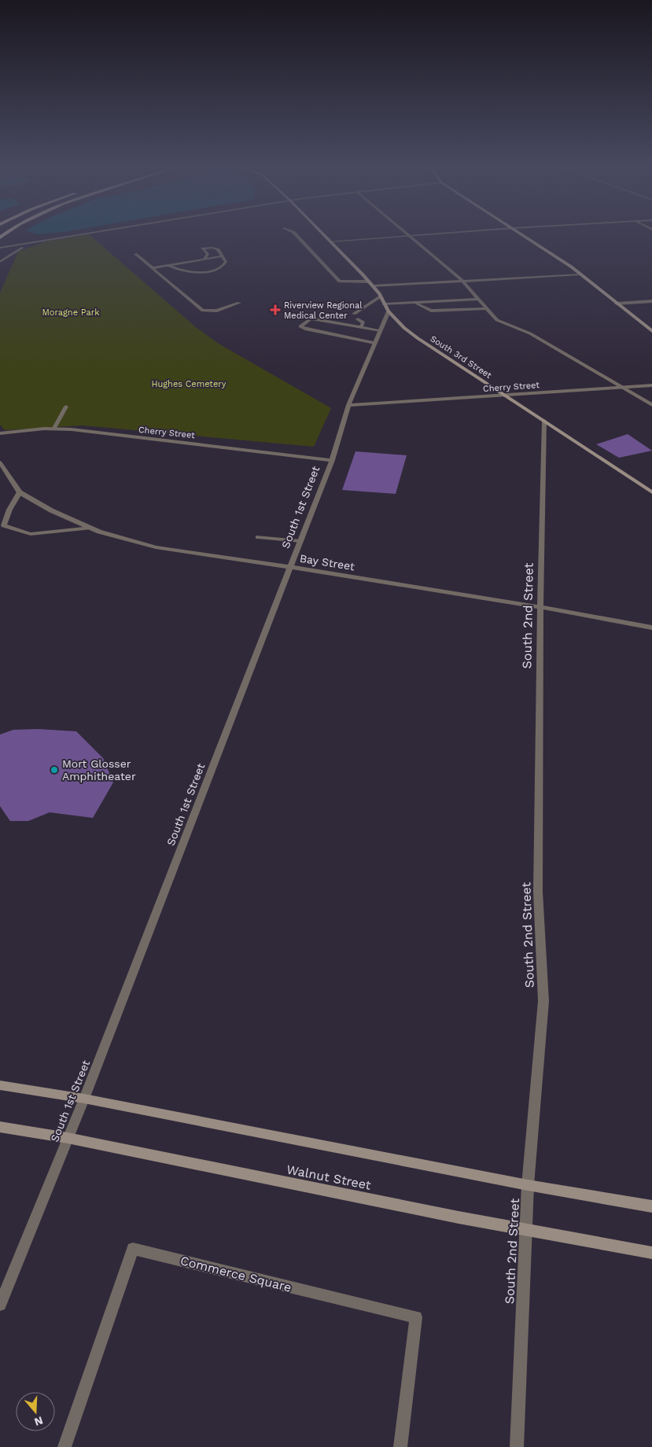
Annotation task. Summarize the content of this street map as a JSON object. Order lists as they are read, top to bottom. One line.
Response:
{"streets":{"street":["South 3rd Street","Cherry Street","South 1st Street","Bay Street","South 2nd Street","Walnut Street","Commerce Square"]},"crossings":[["South 3rd Street","Cherry Street"],["South 3rd Street","South 1st Street"],["South 3rd Street","South 2nd Street"],["Cherry Street","South 1st Street"],["South 1st Street","Bay Street"],["South 1st Street","Walnut Street"],["Bay Street","South 2nd Street"],["South 2nd Street","Walnut Street"]],"parks":["Moragne Park","Hughes Cemetery"],"places":{"health":["Riverview Regional Medical Center"],"other":["Mort Glosser Amphitheater"]},"north":"bottom"}
